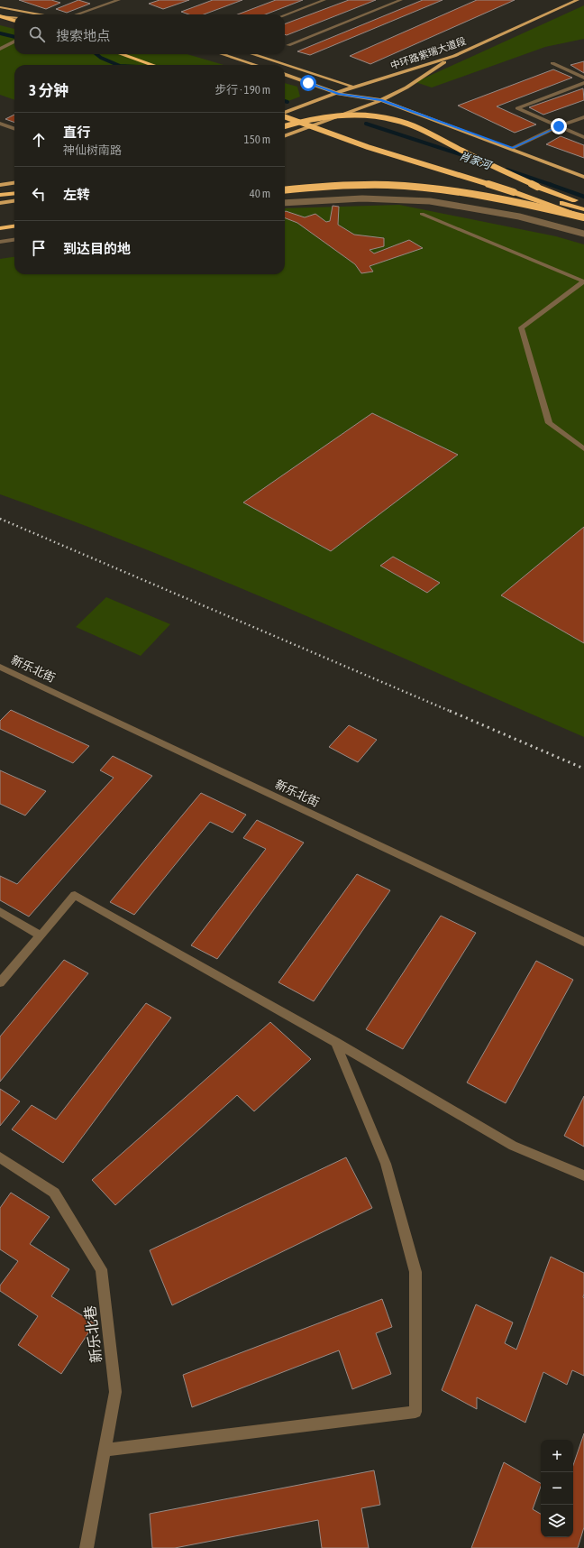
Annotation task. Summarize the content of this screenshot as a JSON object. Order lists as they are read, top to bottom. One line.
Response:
{"streets":{"main road":["中环路紫瑞大道段"],"street":["新乐北街","新乐北巷"]},"water":["肖家河"],"page":{"search":"搜索地点","heading":["3 分钟","步行 · 190 m"],"list":[["直行","神仙树南路","150 m"],["左转","40 m"],"到达目的地"],"map_buttons":["+","−"]}}
